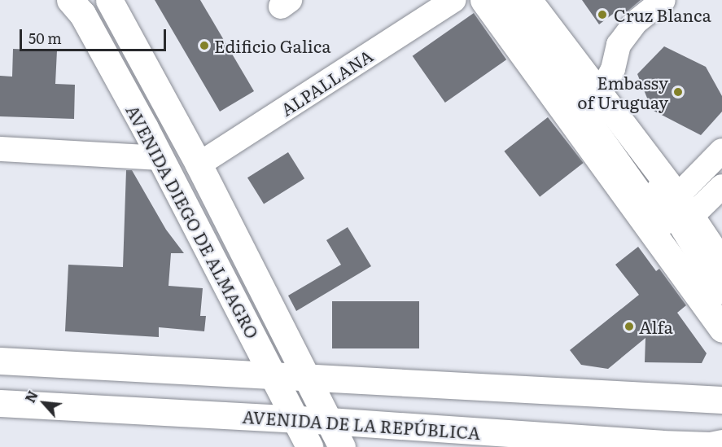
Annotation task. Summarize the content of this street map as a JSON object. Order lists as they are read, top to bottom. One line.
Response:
{"streets":{"main road":["AVENIDA DIEGO DE ALMAGRO","AVENIDA DE LA REPÚBLICA"],"street":["ALPALLANA"]},"crossings":[["ALPALLANA","AVENIDA DIEGO DE ALMAGRO"],["AVENIDA DIEGO DE ALMAGRO","AVENIDA DE LA REPÚBLICA"]],"places":["Cruz Blanca","Edificio Galica","Embassy of Uruguay","Alfa"],"scale_bar":"50 m","north":"top left"}
